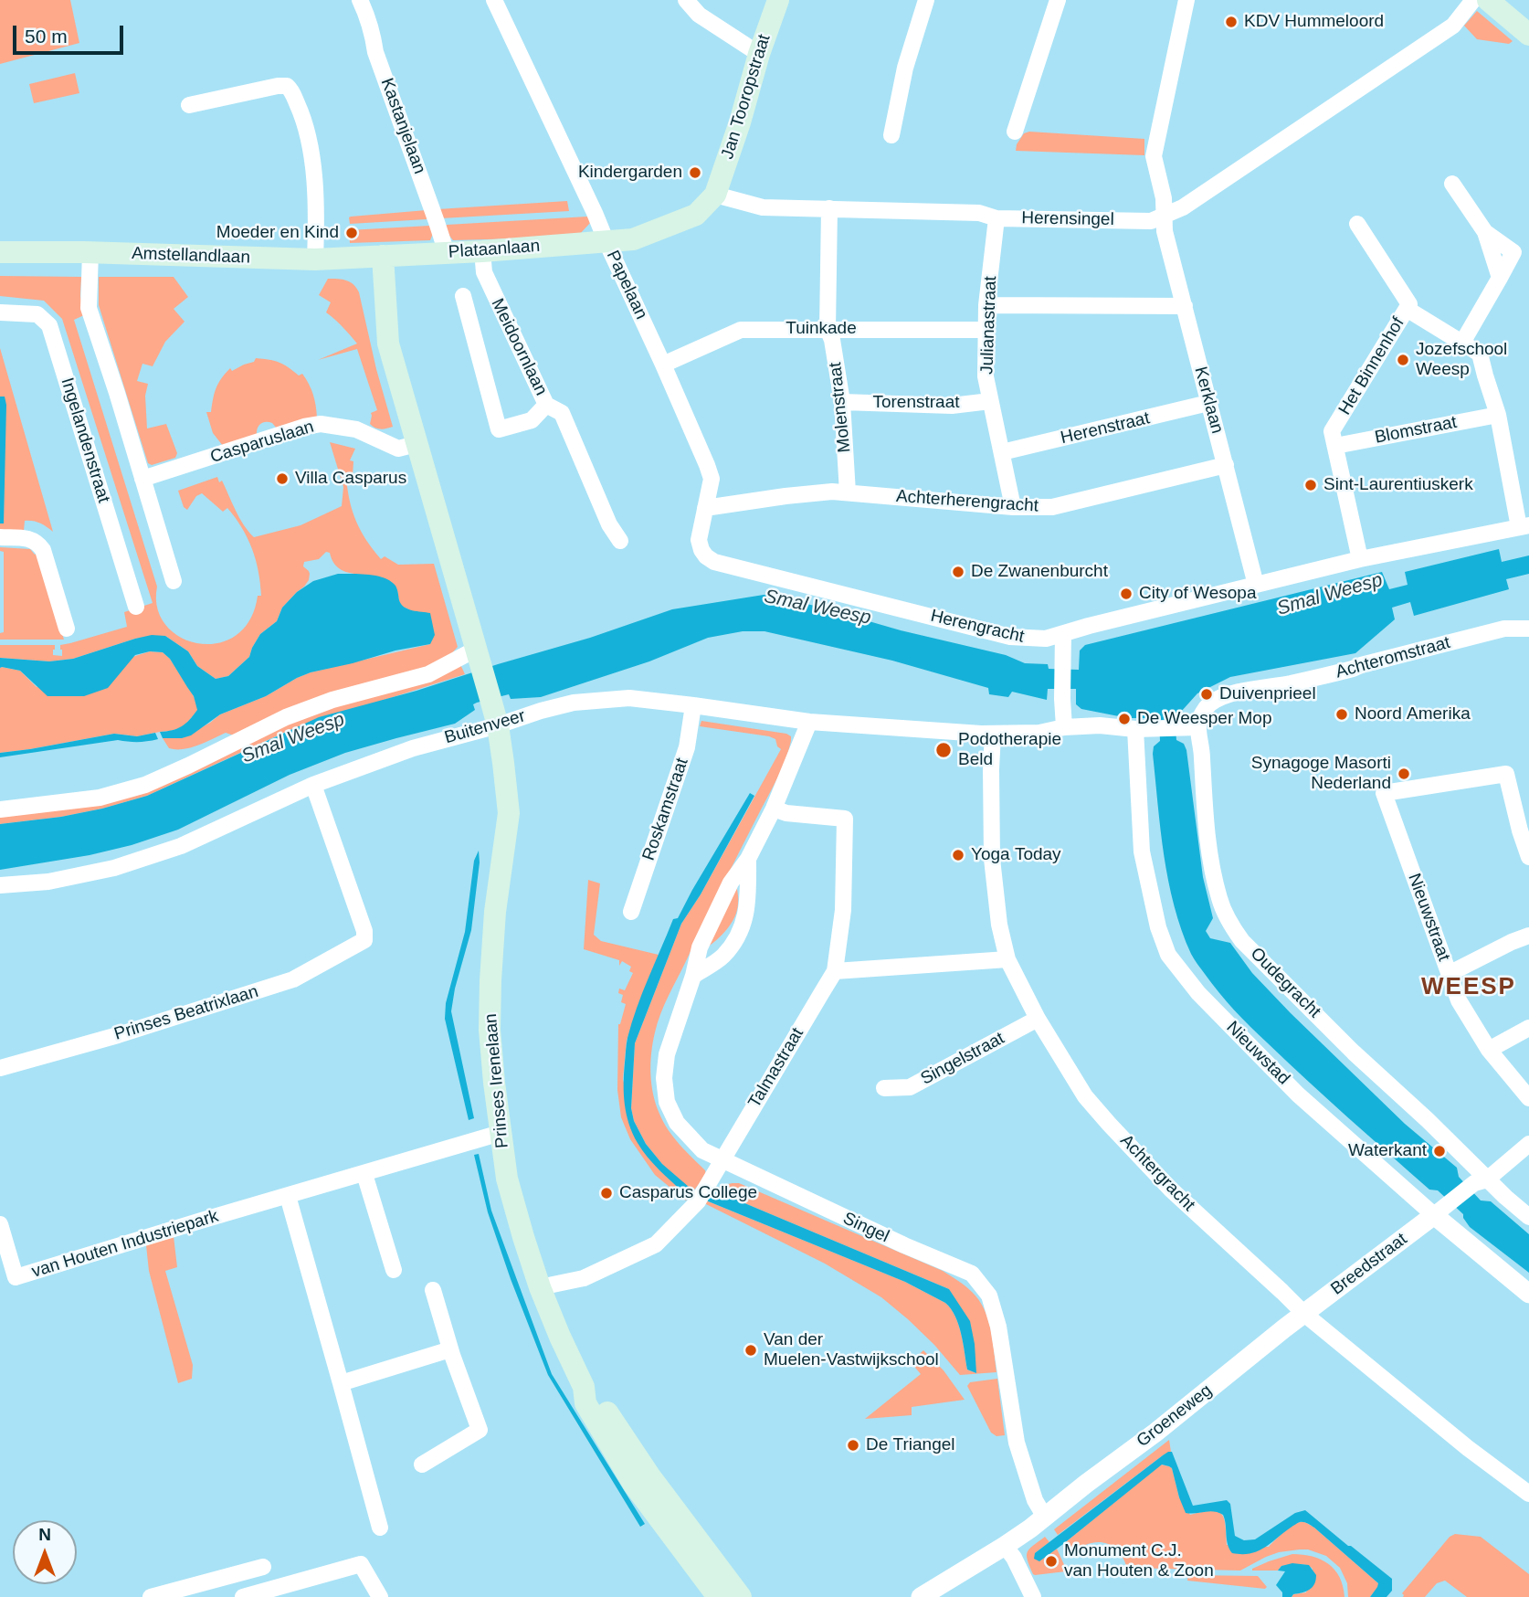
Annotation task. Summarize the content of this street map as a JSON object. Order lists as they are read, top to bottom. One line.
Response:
{"streets":{"main road":["Jan Tooropstraat","Plataanlaan","Amstellandlaan","Prinses Irenelaan"],"street":["Kastanjelaan","Herensingel","Papelaan","Julianastraat","Tuinkade","Meidoornlaan","Het Binnenhof","Kerklaan","Torenstraat","Molenstraat","Herenstraat","Blomstraat","Ingelandenstraat","Casparuslaan","Achterherengracht","Herengracht","Achteromstraat","Buitenveer","Roskamstraat","Nieuwstraat","Oudegracht","Prinses Beatrixlaan","Nieuwstad","Singelstraat","Talmastraat","Achtergracht","Singel","van Houten Industriepark","Breedstraat","Groeneweg"]},"crossings":[["Jan Tooropstraat","Herensingel"],["Kastanjelaan","Plataanlaan"],["Herensingel","Julianastraat"],["Herensingel","Kerklaan"],["Herensingel","Molenstraat"],["Plataanlaan","Amstellandlaan"],["Plataanlaan","Papelaan"],["Plataanlaan","Meidoornlaan"],["Papelaan","Tuinkade"],["Papelaan","Achterherengracht"],["Papelaan","Herengracht"],["Julianastraat","Tuinkade"],["Julianastraat","Torenstraat"],["Julianastraat","Herenstraat"],["Julianastraat","Achterherengracht"],["Tuinkade","Molenstraat"],["Het Binnenhof","Blomstraat"],["Kerklaan","Herenstraat"],["Kerklaan","Achterherengracht"],["Kerklaan","Herengracht"],["Torenstraat","Molenstraat"],["Molenstraat","Achterherengracht"],["Achteromstraat","Buitenveer"],["Achteromstraat","Oudegracht"],["Buitenveer","Roskamstraat"],["Buitenveer","Oudegracht"],["Buitenveer","Prinses Beatrixlaan"],["Buitenveer","Nieuwstad"],["Buitenveer","Prinses Irenelaan"],["Buitenveer","Achtergracht"],["Buitenveer","Singel"],["Nieuwstad","Breedstraat"],["Singelstraat","Achtergracht"],["Talmastraat","Prinses Irenelaan"],["Talmastraat","Singel"],["Prinses Irenelaan","van Houten Industriepark"],["Achtergracht","Breedstraat"],["Achtergracht","Groeneweg"],["Singel","Groeneweg"],["Breedstraat","Groeneweg"]],"districts":["WEESP"],"water":["Smal Weesp"],"places":["KDV Hummeloord","Kindergarden","Moeder en Kind","Jozefschool Weesp","Villa Casparus","Sint-Laurentiuskerk","De Zwanenburcht","City of Wesopa","Duivenprieel","Noord Amerika","De Weesper Mop","Podotherapie Beld","Synagoge Masorti Nederland","Yoga Today","Waterkant","Casparus College","Van der Muelen-Vastwijkschool","De Triangel","Monument C.J. van Houten & Zoon"],"scale_bar":"50 m","north":"top"}
